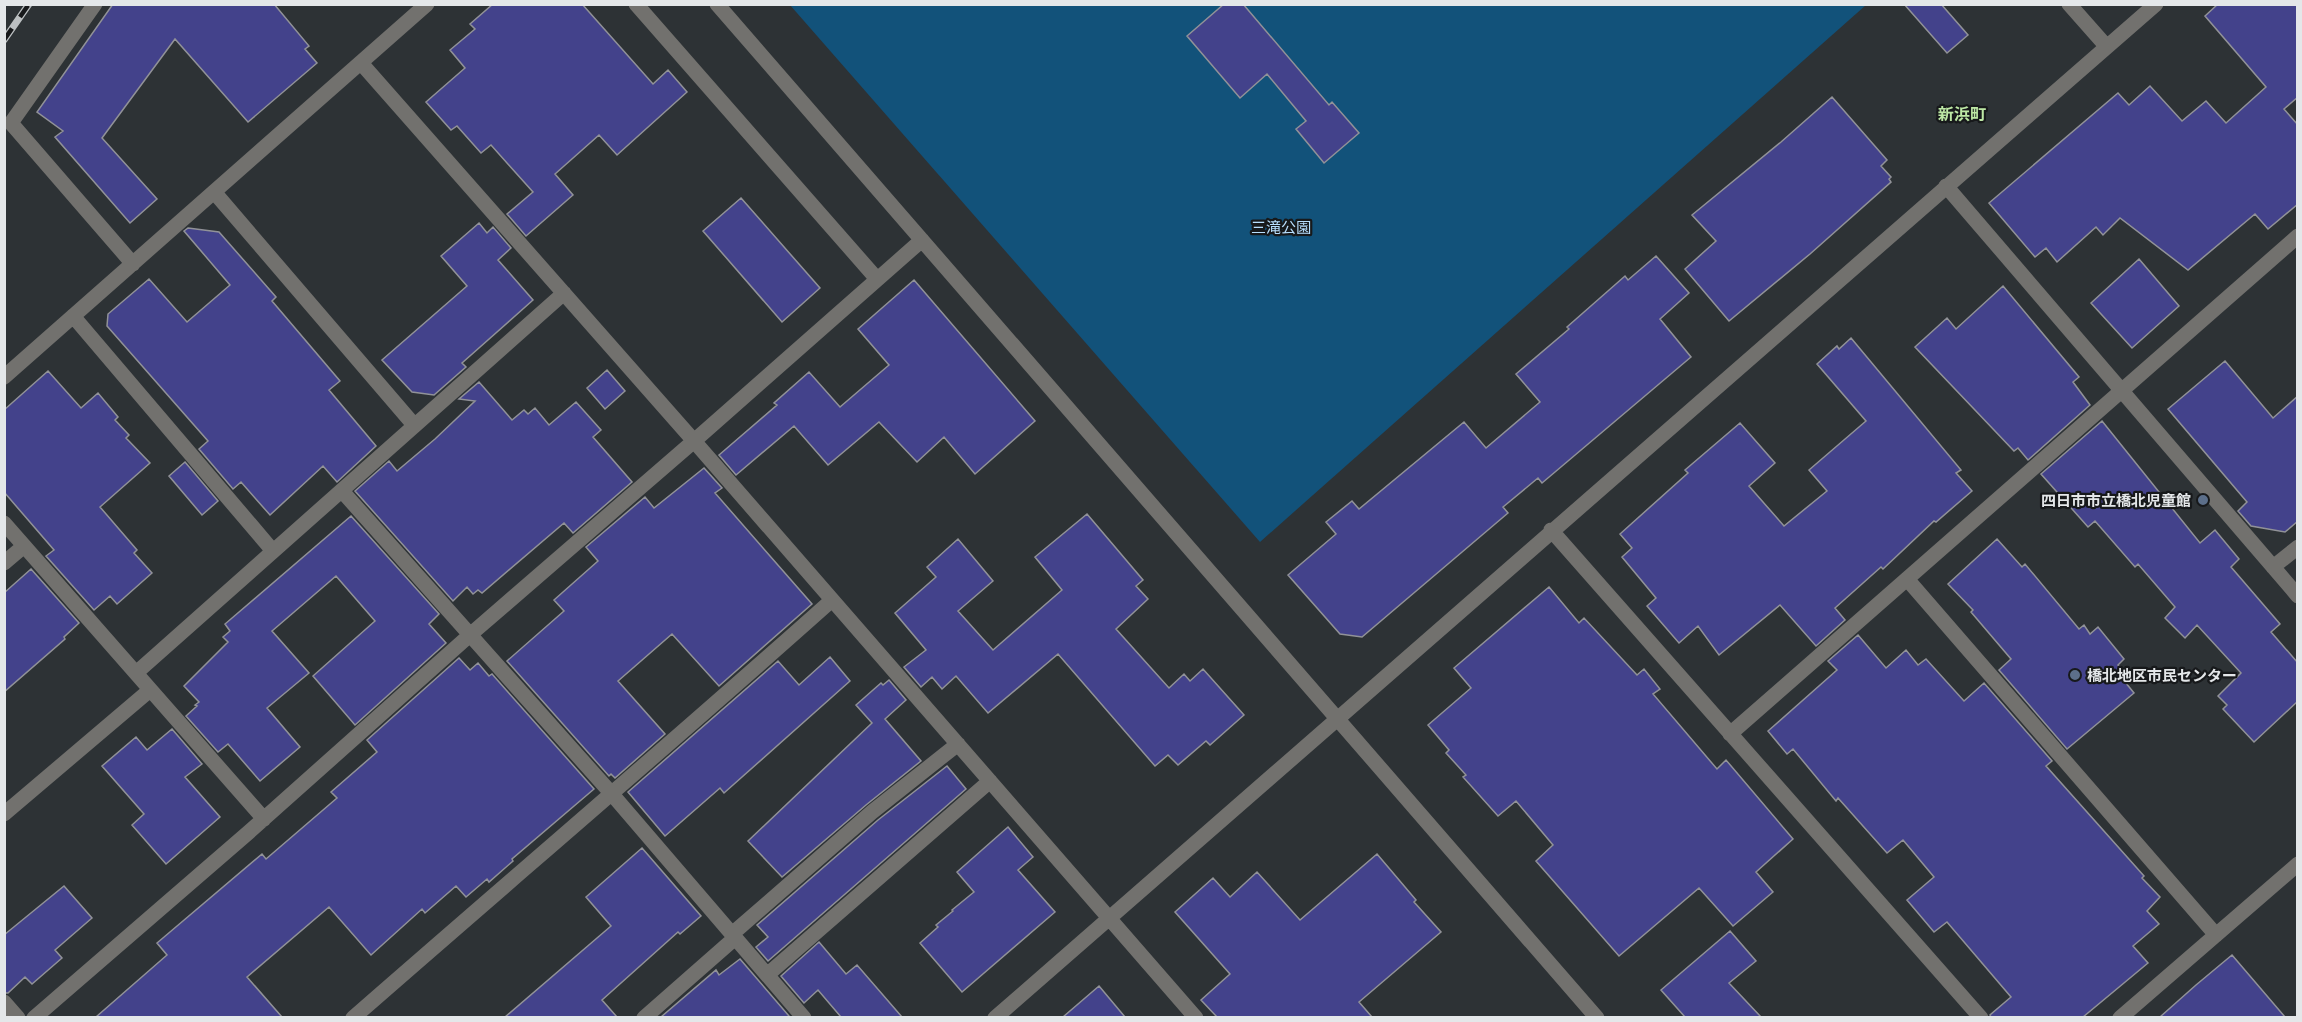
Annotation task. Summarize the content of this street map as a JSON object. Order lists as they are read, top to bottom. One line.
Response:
{"districts":["新浜町"],"parks":["三滝公園"],"places":["四日市市立橋北児童館","橋北地区市民センター"]}
